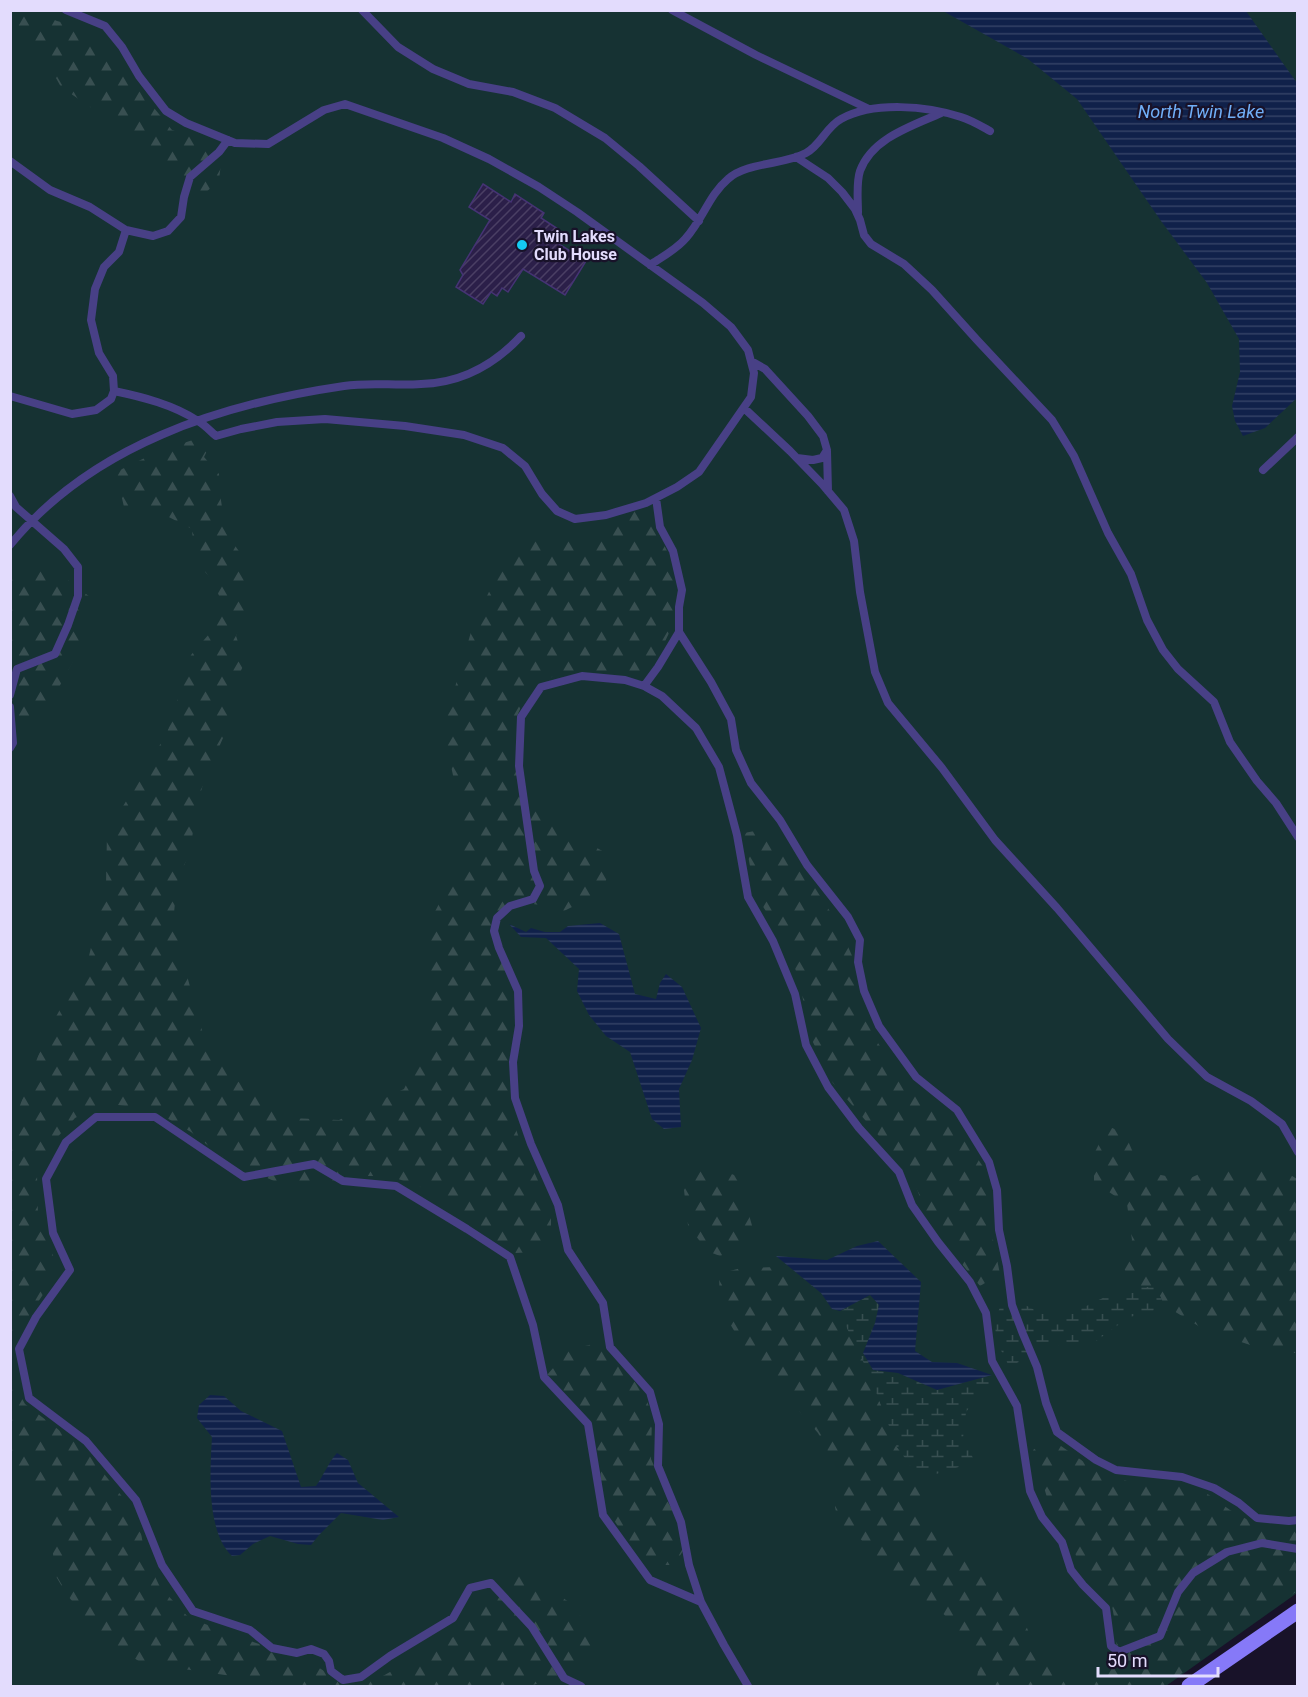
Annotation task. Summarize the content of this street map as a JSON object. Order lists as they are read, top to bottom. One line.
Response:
{"water":["North Twin Lake"],"places":["Twin Lakes Club House"],"scale_bar":"50 m"}
